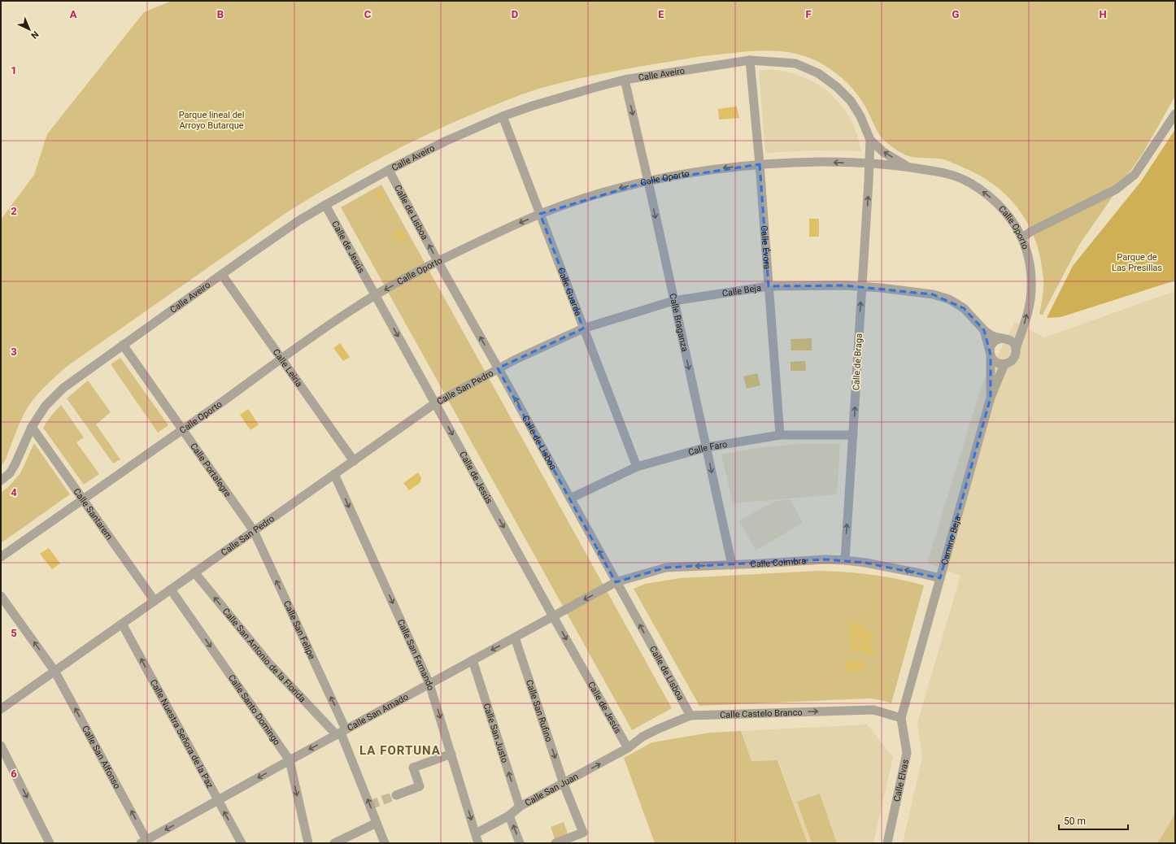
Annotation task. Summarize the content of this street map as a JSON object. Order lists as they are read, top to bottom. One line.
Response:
{"streets":{"street":["Calle Aveiro","Calle Oporto","Calle de Lisboa","Calle de Jesús","Calle Évora","Calle Beja","Calle Guarda","Calle Braganza","Calle de Braga","Calle Leiria","Calle San Pedro","Calle Faro","Calle Portalegre","Calle Santarem","Camino Beja","Calle Coimbra","Calle San Felipe","Calle San Antonio de la Florida","Calle San Fernando","Calle Santo Domingo","Calle San Rufino","Calle San Amado","Calle Castelo Branco","Calle Nuestra Señora de la Paz","Calle San Justo","Calle San Alfonso","Calle Elvas","Calle San Juan"]},"crossings":[["Calle Aveiro","Calle Oporto"],["Calle Aveiro","Calle de Lisboa"],["Calle Aveiro","Calle de Jesús"],["Calle Aveiro","Calle Évora"],["Calle Aveiro","Calle Guarda"],["Calle Aveiro","Calle Braganza"],["Calle Aveiro","Calle de Braga"],["Calle Aveiro","Calle Leiria"],["Calle Aveiro","Calle Portalegre"],["Calle Aveiro","Calle Santarem"],["Calle Oporto","Calle de Lisboa"],["Calle Oporto","Calle de Jesús"],["Calle Oporto","Calle Évora"],["Calle Oporto","Calle Guarda"],["Calle Oporto","Calle Braganza"],["Calle Oporto","Calle de Braga"],["Calle Oporto","Calle Leiria"],["Calle Oporto","Calle Portalegre"],["Calle Oporto","Calle Santarem"],["Calle Oporto","Camino Beja"],["Calle de Lisboa","Calle Beja"],["Calle de Lisboa","Calle San Pedro"],["Calle de Lisboa","Calle Faro"],["Calle de Lisboa","Calle Coimbra"],["Calle de Lisboa","Calle San Amado"],["Calle de Lisboa","Calle Castelo Branco"],["Calle de Jesús","Calle San Pedro"],["Calle de Jesús","Calle San Amado"],["Calle de Jesús","Calle Castelo Branco"],["Calle de Jesús","Calle San Juan"],["Calle Évora","Calle Beja"],["Calle Évora","Calle Faro"],["Calle Beja","Calle Guarda"],["Calle Beja","Calle Braganza"],["Calle Beja","Calle de Braga"],["Calle Beja","Calle San Pedro"],["Calle Guarda","Calle Faro"],["Calle Braganza","Calle Faro"],["Calle Braganza","Calle Coimbra"],["Calle de Braga","Calle Faro"],["Calle de Braga","Calle Coimbra"],["Calle Leiria","Calle San Pedro"],["Calle San Pedro","Calle Portalegre"],["Calle San Pedro","Calle Santarem"],["Calle San Pedro","Calle San Felipe"],["Calle San Pedro","Calle San Antonio de la Florida"],["Calle San Pedro","Calle San Fernando"],["Calle San Pedro","Calle Santo Domingo"],["Calle San Pedro","Calle Nuestra Señora de la Paz"],["Calle San Pedro","Calle San Alfonso"],["Calle Portalegre","Calle San Felipe"],["Camino Beja","Calle Coimbra"],["Camino Beja","Calle Castelo Branco"],["Camino Beja","Calle Elvas"],["Calle Coimbra","Calle San Amado"],["Calle San Felipe","Calle San Antonio de la Florida"],["Calle San Felipe","Calle San Amado"],["Calle San Antonio de la Florida","Calle San Amado"],["Calle San Fernando","Calle San Amado"],["Calle San Fernando","Calle San Juan"],["Calle Santo Domingo","Calle San Amado"],["Calle San Rufino","Calle San Amado"],["Calle San Rufino","Calle San Juan"],["Calle San Amado","Calle Nuestra Señora de la Paz"],["Calle San Amado","Calle San Justo"],["Calle San Amado","Calle San Alfonso"],["Calle Castelo Branco","Calle Elvas"],["Calle Castelo Branco","Calle San Juan"],["Calle San Justo","Calle San Juan"]],"one_way":["Calle de Lisboa","Calle de Jesús","Calle Braganza","Calle de Braga","Calle Coimbra","Calle San Felipe","Calle San Antonio de la Florida","Calle San Fernando","Calle Santo Domingo","Calle San Rufino","Calle San Amado","Calle Castelo Branco","Calle Nuestra Señora de la Paz","Calle San Justo","Calle San Alfonso","Calle San Juan"],"districts":["LA FORTUNA"],"parks":["Parque lineal del Arroyo Butarque","Parque de Las Presillas"],"scale_bar":"50 m","north":"bottom right","grid":{"columns":["A","B","C","D","E","F","G","H"],"rows":["1","2","3","4","5","6"]}}
